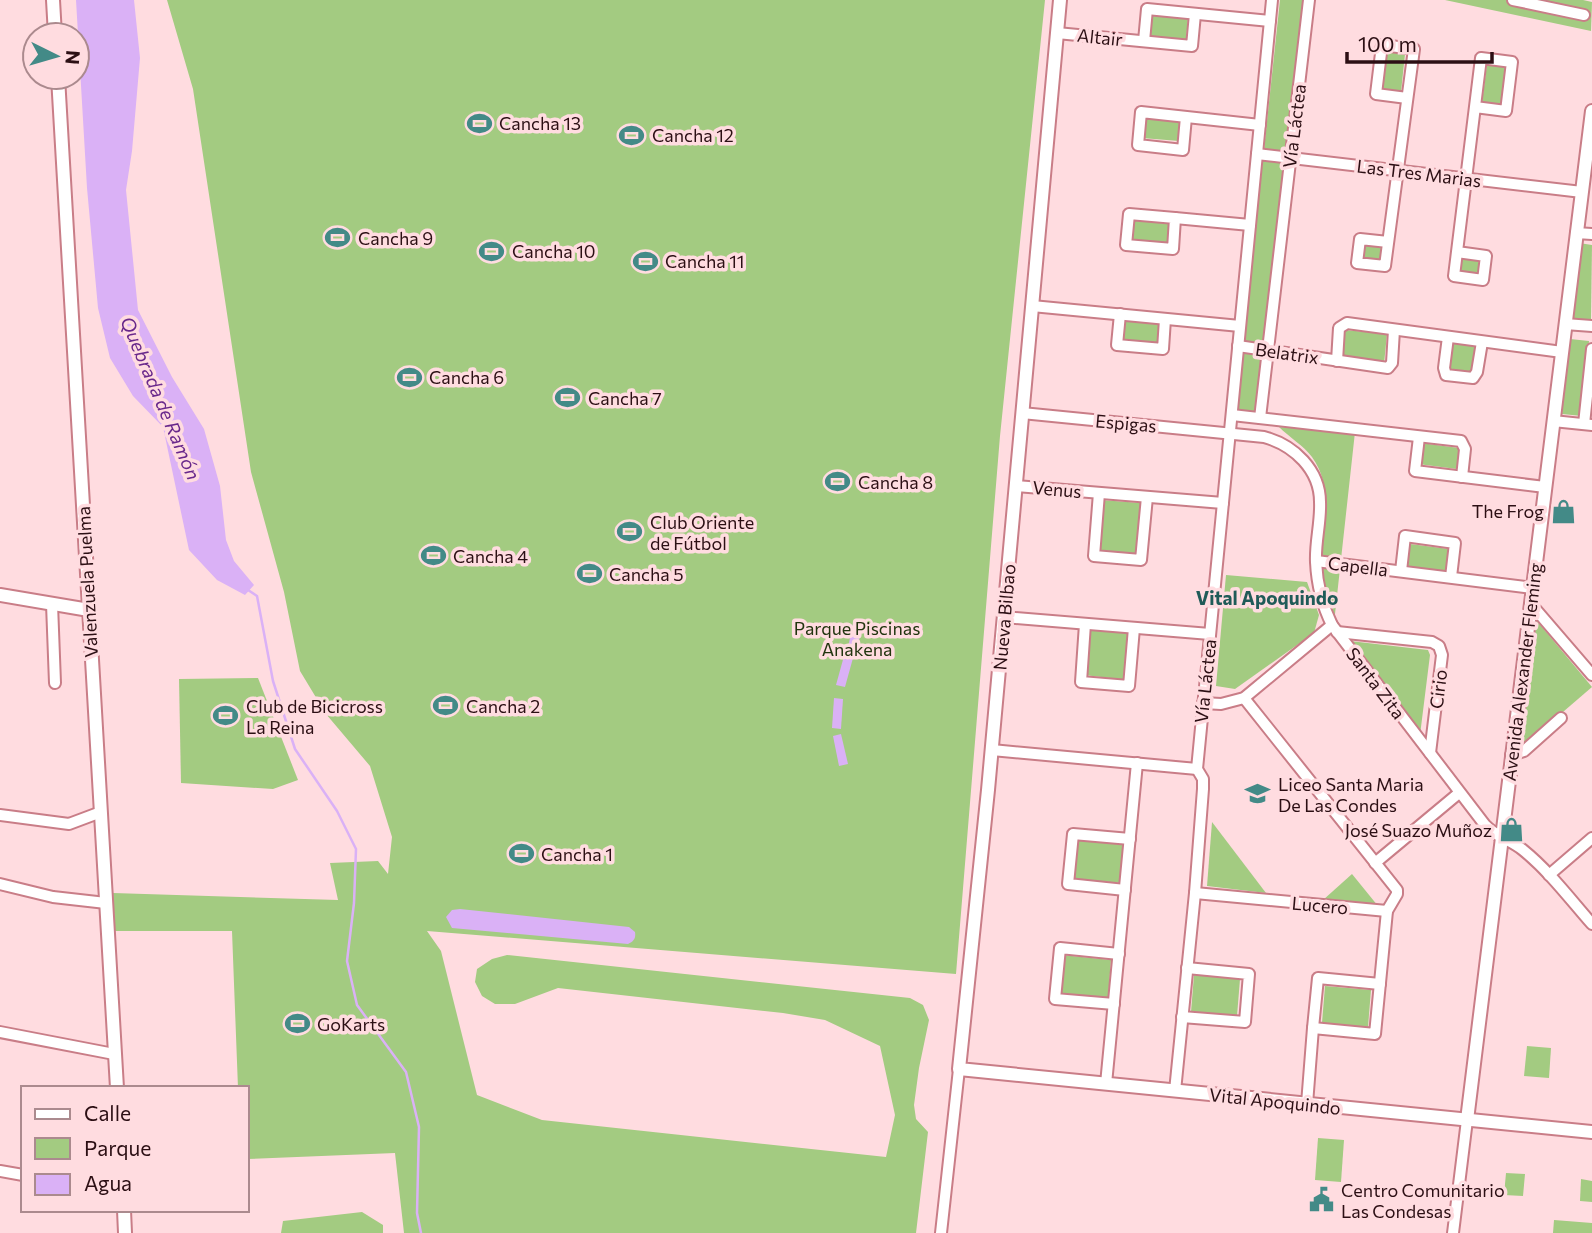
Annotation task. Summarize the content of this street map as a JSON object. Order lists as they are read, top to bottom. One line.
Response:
{"streets":{"street":["Altair","Vía Láctea","Las Tres Marias","Belatrix","Espigas","Venus","Capella","Valenzuela Puelma","Nueva Bilbao","Avenida Alexander Fleming","Santa Zita","Cirio","Lucero","Vital Apoquindo"]},"crossings":[["Altair","Vía Láctea"],["Altair","Nueva Bilbao"],["Vía Láctea","Las Tres Marias"],["Vía Láctea","Belatrix"],["Vía Láctea","Espigas"],["Vía Láctea","Venus"],["Vía Láctea","Santa Zita"],["Vía Láctea","Lucero"],["Vía Láctea","Vital Apoquindo"],["Las Tres Marias","Avenida Alexander Fleming"],["Belatrix","Nueva Bilbao"],["Belatrix","Avenida Alexander Fleming"],["Espigas","Nueva Bilbao"],["Espigas","Santa Zita"],["Venus","Nueva Bilbao"],["Capella","Avenida Alexander Fleming"],["Capella","Santa Zita"],["Nueva Bilbao","Vital Apoquindo"],["Avenida Alexander Fleming","Santa Zita"],["Avenida Alexander Fleming","Vital Apoquindo"],["Santa Zita","Cirio"]],"districts":["Vital Apoquindo"],"water":["Quebrada de Ramón"],"parks":["Parque Piscinas Anakena"],"places":{"sports":["Cancha 13","Cancha 12","Cancha 9","Cancha 10","Cancha 11","Cancha 6","Cancha 7","Cancha 8","Club Oriente de Fútbol","Cancha 4","Cancha 5","Cancha 2","Club de Bicicross La Reina","Cancha 1","GoKarts"],"shop":["The Frog","José Suazo Muñoz"],"school or university":["Liceo Santa Maria De Las Condes"],"public building":["Centro Comunitario Las Condesas"]},"legend":["Calle","Parque","Agua"],"scale_bar":"100 m","north":"right"}
